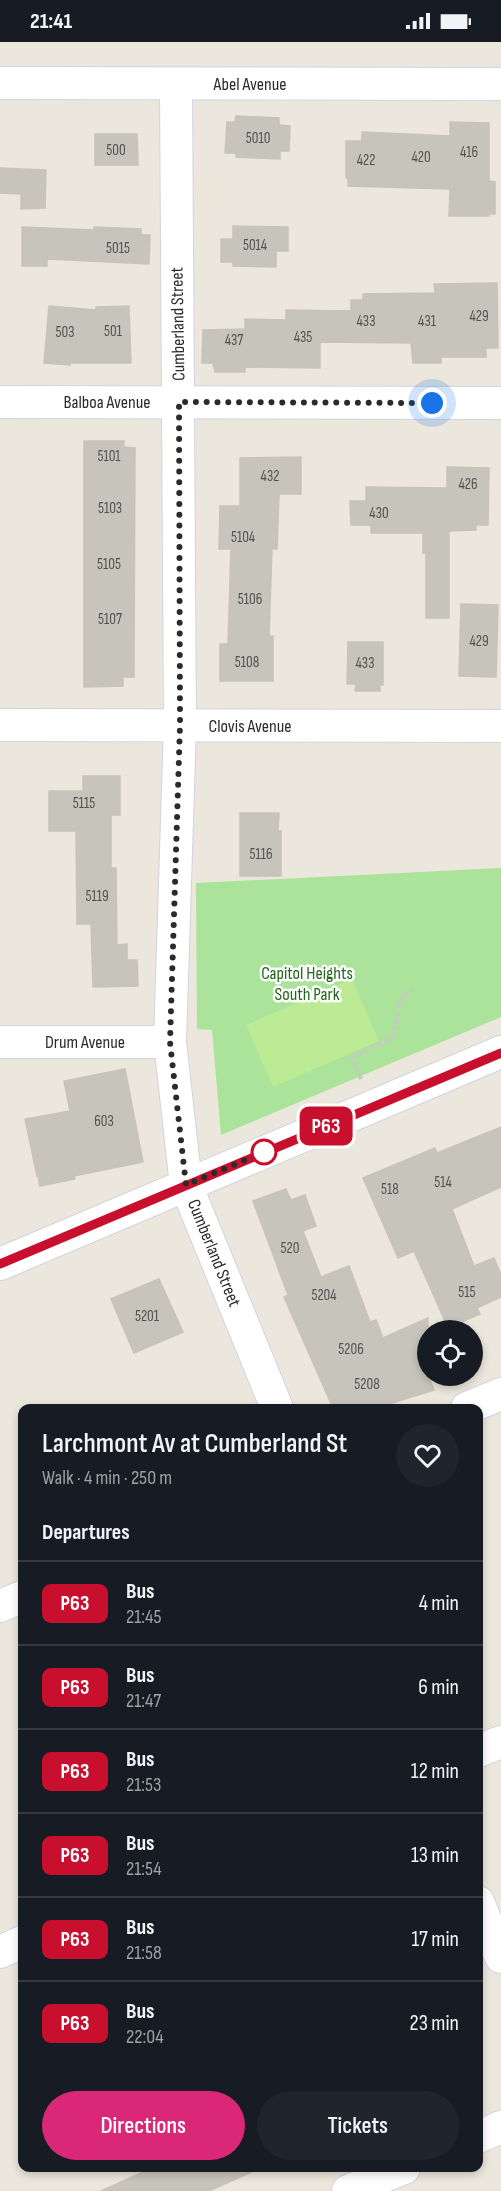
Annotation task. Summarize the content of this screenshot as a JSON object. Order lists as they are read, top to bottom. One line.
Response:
{"streets":{"street":["Abel Avenue","Cumberland Street","Balboa Avenue","Clovis Avenue","Drum Avenue"]},"crossings":[["Abel Avenue","Cumberland Street"],["Cumberland Street","Balboa Avenue"],["Cumberland Street","Clovis Avenue"],["Cumberland Street","Drum Avenue"]],"parks":["Capitol Heights South Park"],"lines":["bus line P63"],"house_numbers":["5010","500","416","420","422","5014","5015","429","433","431","501","503","435","437","5101","432","426","5103","430","5104","5105","5106","5107","429","5108","433","5115","5116","5119","603","514","518","520","515","5204","5201","5206","5208"],"page":{"status":"21:41","on_map":"P63","heading":[["Larchmont Av at Cumberland St","Walk · 4 min · 250 m"],"Departures"],"list":[{"mark":"P63","name":"Bus","note":"21:45","value":"4 min"},{"mark":"P63","name":"Bus","note":"21:47","value":"6 min"},{"mark":"P63","name":"Bus","note":"21:53","value":"12 min"},{"mark":"P63","name":"Bus","note":"21:54","value":"13 min"},{"mark":"P63","name":"Bus","note":"21:58","value":"17 min"},{"mark":"P63","name":"Bus","note":"22:04","value":"23 min"}],"buttons":["Directions","Tickets"]}}
